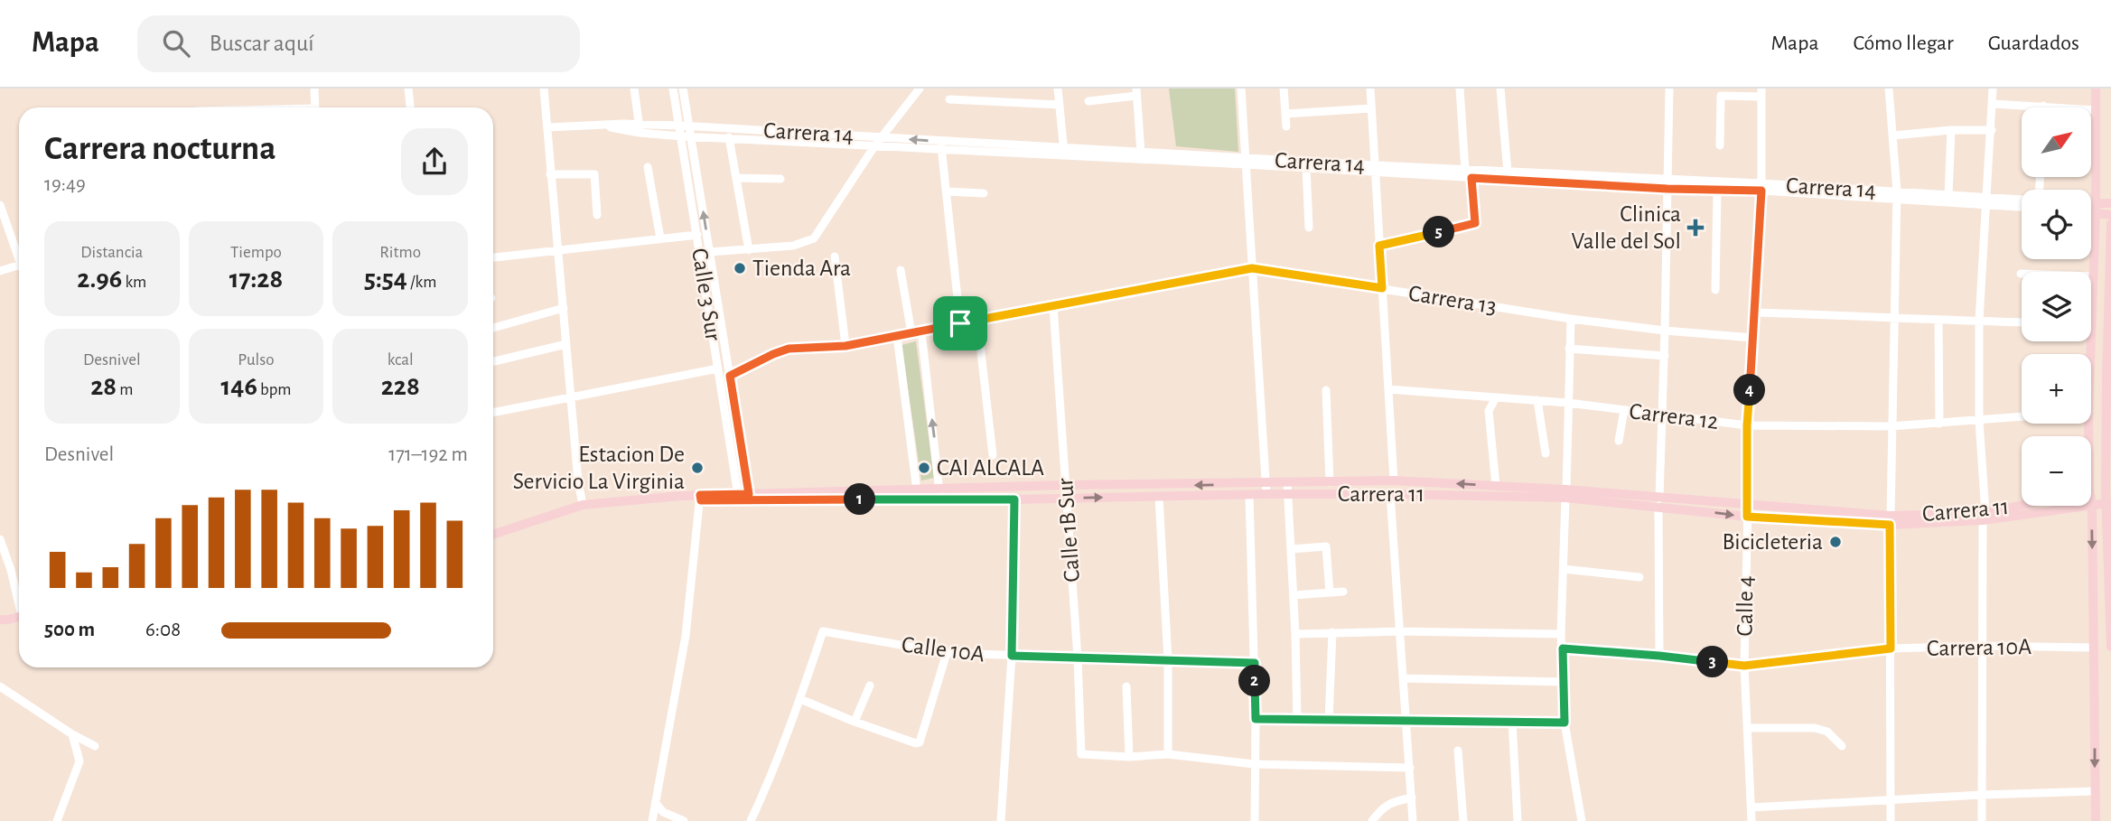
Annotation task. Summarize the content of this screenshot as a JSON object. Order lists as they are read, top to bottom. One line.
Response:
{"streets":{"main road":["Carrera 11"],"street":["Carrera 14","Calle 3 Sur","Carrera 13","Carrera 12","Calle 1B Sur","Calle 4","Carrera 10A","Calle 10A"]},"crossings":[["Carrera 14","Calle 3 Sur"],["Carrera 14","Calle 4"],["Calle 3 Sur","Carrera 13"],["Calle 3 Sur","Carrera 11"],["Carrera 13","Calle 1B Sur"],["Carrera 13","Calle 4"],["Carrera 12","Calle 4"],["Carrera 11","Calle 1B Sur"],["Carrera 11","Calle 4"],["Calle 1B Sur","Calle 10A"],["Calle 4","Carrera 10A"]],"places":{"health":["Clinica Valle del Sol"],"other":["Tienda Ara","Estacion De Servicio La Virginia","CAI ALCALA","Bicicleteria"]},"north":"top right","page":{"header":"Mapa","search":"Buscar aquí","nav":["Mapa","Cómo llegar","Guardados"],"map_buttons":["+","−"],"heading":["Carrera nocturna","19:49"],"stats":[["Distancia","2.96 km"],["Tiempo","17:28"],["Ritmo","5:54 /km"],["Desnivel","28 m"],["Pulso","146 bpm"],["kcal","228"]],"pins":["5","4","1","3","2"],"chart":["Desnivel","171–192 m"],"list":[{"name":"500 m","note":"6:08"}]}}
